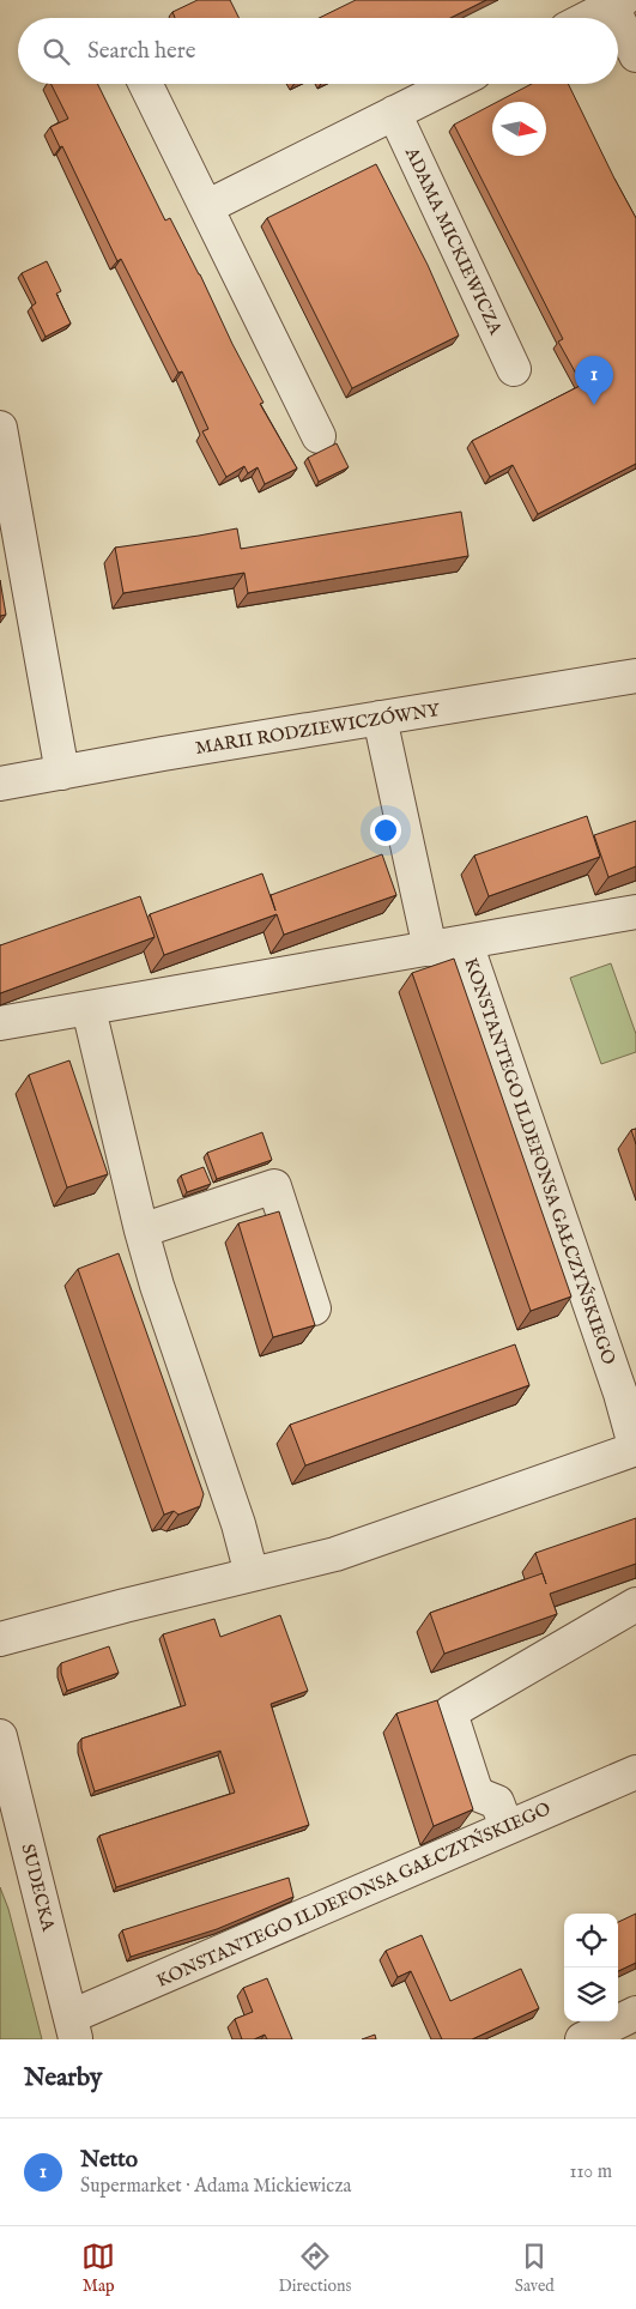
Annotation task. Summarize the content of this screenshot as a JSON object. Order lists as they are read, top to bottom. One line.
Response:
{"streets":{"street":["ADAMA MICKIEWICZA","MARII RODZIEWICZÓWNY","KONSTANTEGO ILDEFONSA GAŁCZYŃSKIEGO","SUDECKA"]},"crossings":[["KONSTANTEGO ILDEFONSA GAŁCZYŃSKIEGO","SUDECKA"]],"north":"right","page":{"search":"Search here","pins":"1","heading":"Nearby","list":[{"mark":"1","name":"Netto","note":"Supermarket · Adama Mickiewicza","value":"110 m"}],"nav":["Map","Directions","Saved"]}}
